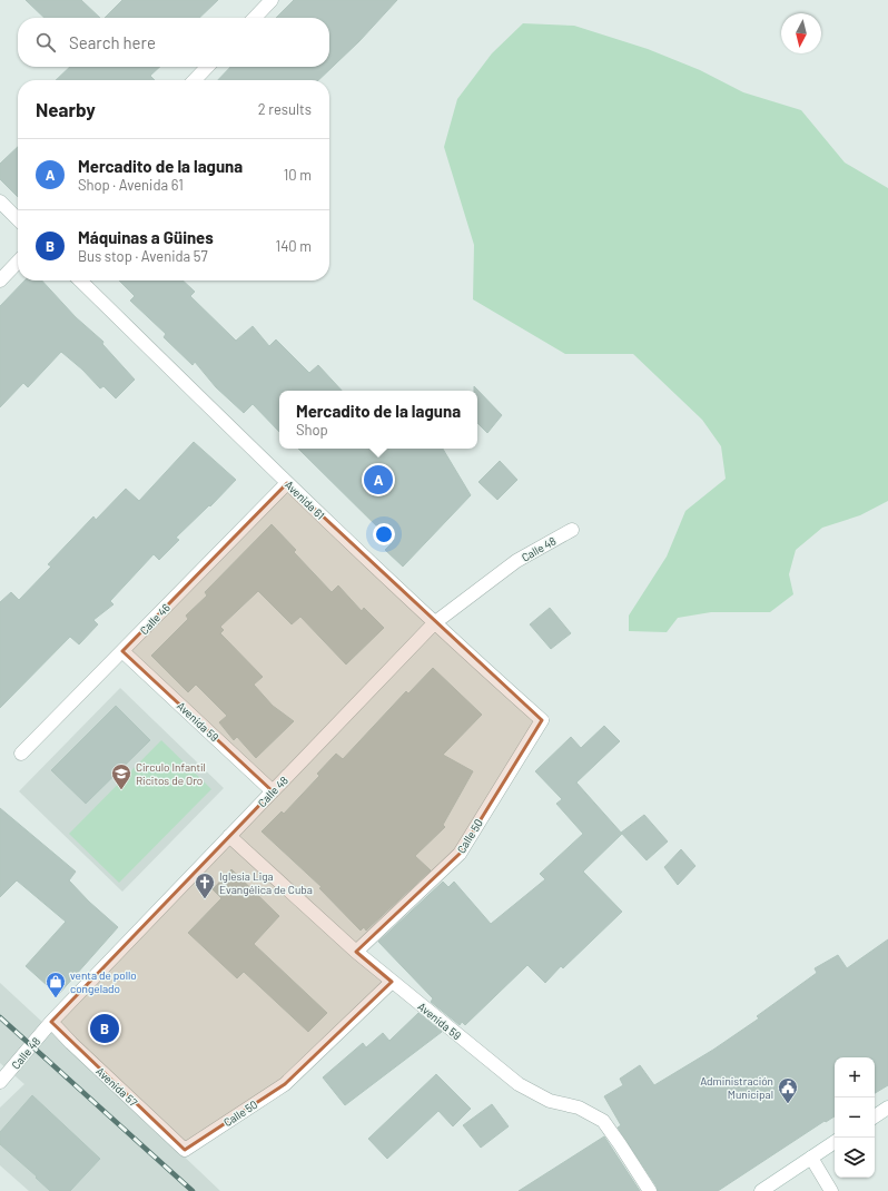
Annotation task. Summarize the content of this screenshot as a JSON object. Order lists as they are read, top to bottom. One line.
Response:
{"streets":{"street":["Avenida 61","Calle 48","Calle 46","Avenida 59","Calle 50","Avenida 57"]},"crossings":[["Avenida 61","Calle 48"],["Avenida 61","Calle 46"],["Avenida 61","Calle 50"],["Calle 48","Avenida 59"],["Calle 48","Avenida 57"],["Calle 46","Avenida 59"],["Avenida 59","Calle 50"],["Calle 50","Avenida 57"]],"places":{"school or university":["Circulo Infantil Ricitos de Oro"],"church":["Iglesia Liga Evangélica de Cuba"],"shop":["venta de pollo congelado"],"public building":["Administración Municipal"]},"north":"bottom","page":{"search":"Search here","heading":["Nearby","2 results"],"list":[{"mark":"A","name":"Mercadito de la laguna","note":"Shop · Avenida 61","value":"10 m"},{"mark":"B","name":"Máquinas a Güines","note":"Bus stop · Avenida 57","value":"140 m"}],"popup":["Mercadito de la laguna","Shop"],"pins":["A","B"],"map_buttons":["+","−"]}}
